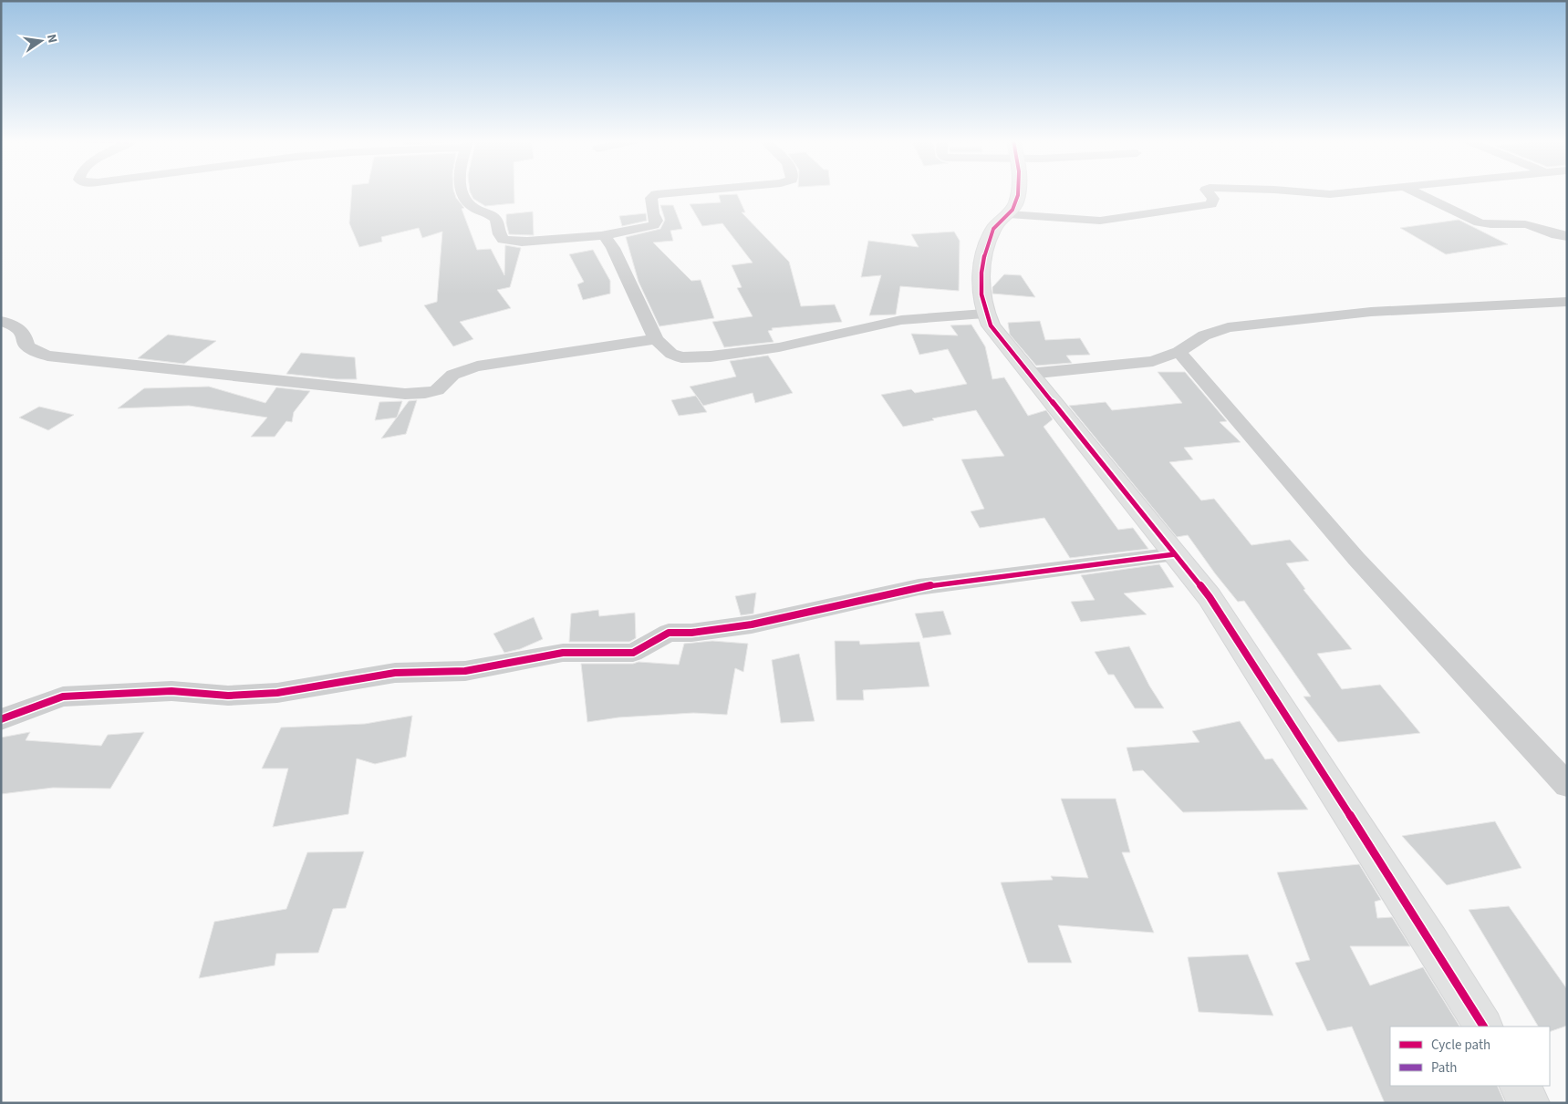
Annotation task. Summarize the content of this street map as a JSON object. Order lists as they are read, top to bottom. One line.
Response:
{"legend":["Cycle path","Path"],"north":"right"}
